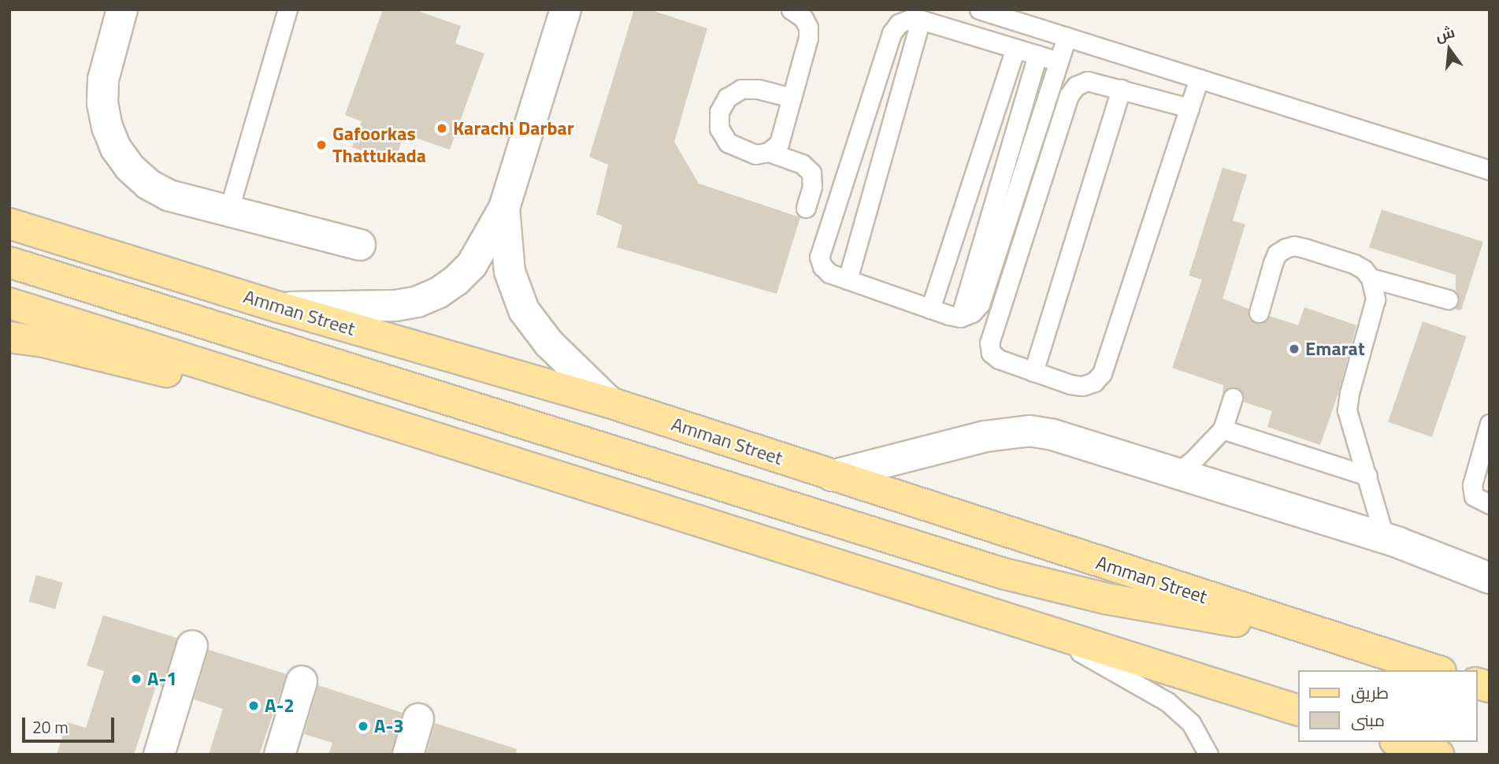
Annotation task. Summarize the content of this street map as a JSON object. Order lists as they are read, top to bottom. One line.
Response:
{"streets":{"main road":["Amman Street"]},"places":["Karachi Darbar","Gafoorkas Thattukada","Emarat","A-1","A-2","A-3"],"legend":["طريق","مبنى"],"scale_bar":"20 m","north":"top"}
